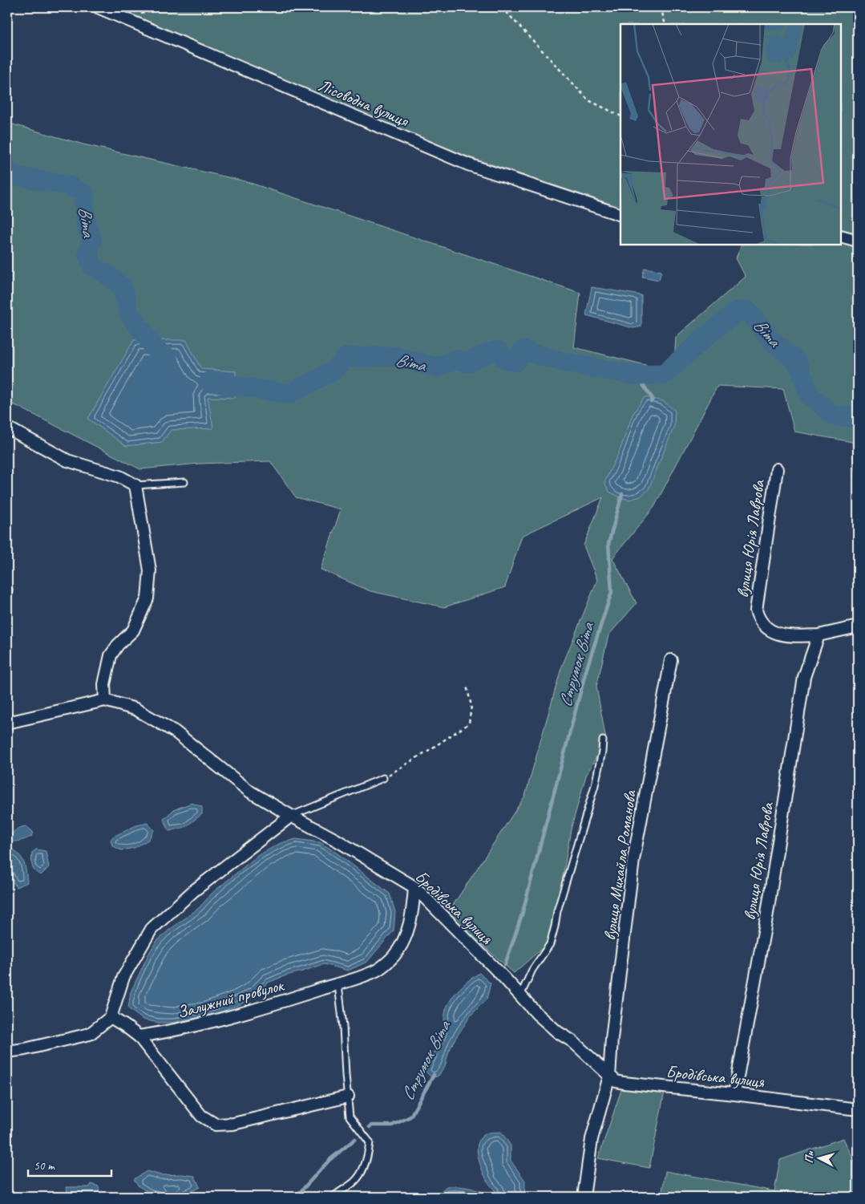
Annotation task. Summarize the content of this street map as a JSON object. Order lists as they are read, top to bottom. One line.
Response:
{"streets":{"street":["Лісоводна вулиця","вулиця Юрія Лаврова","вулиця Михайла Романова","Бродівська вулиця","Залужний провулок"]},"crossings":[["вулиця Юрія Лаврова","Бродівська вулиця"],["вулиця Михайла Романова","Бродівська вулиця"],["Бродівська вулиця","Залужний провулок"]],"water":["Віта","Струмок Віта"],"scale_bar":"50 m","north":"left"}
